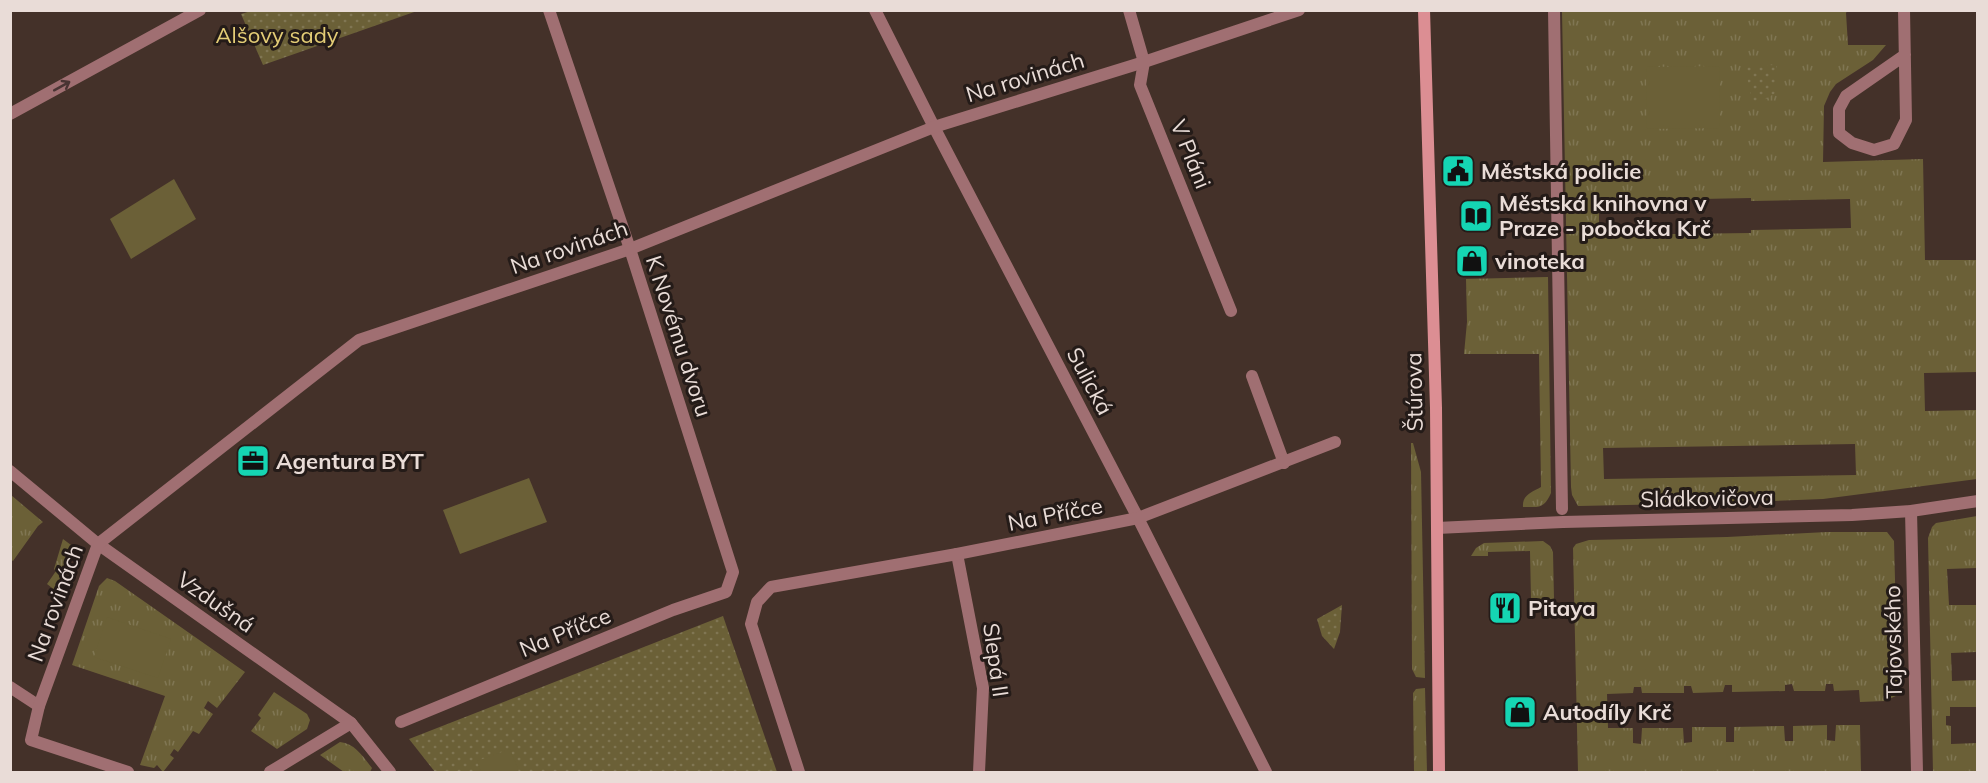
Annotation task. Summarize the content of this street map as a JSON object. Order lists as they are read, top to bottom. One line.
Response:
{"streets":{"street":["Na rovinách","V Pláni","K Novému dvoru","Sulická","Štúrova","Sládkovičova","Na Příčce","Vzdušná","Tajovského","Slepá II"]},"crossings":[["Na rovinách","V Pláni"],["Na rovinách","K Novému dvoru"],["Na rovinách","Sulická"],["Na rovinách","Vzdušná"],["K Novému dvoru","Na Příčce"],["Sulická","Na Příčce"],["Štúrova","Sládkovičova"],["Sládkovičova","Tajovského"],["Na Příčce","Slepá II"]],"parks":["Alšovy sady"],"places":{"public building":["Městská policie"],"library":["Městská knihovna v Praze - pobočka Krč"],"shop":["vinoteka","Autodíly Krč"],"office":["Agentura BYT"],"restaurant":["Pitaya"]}}
